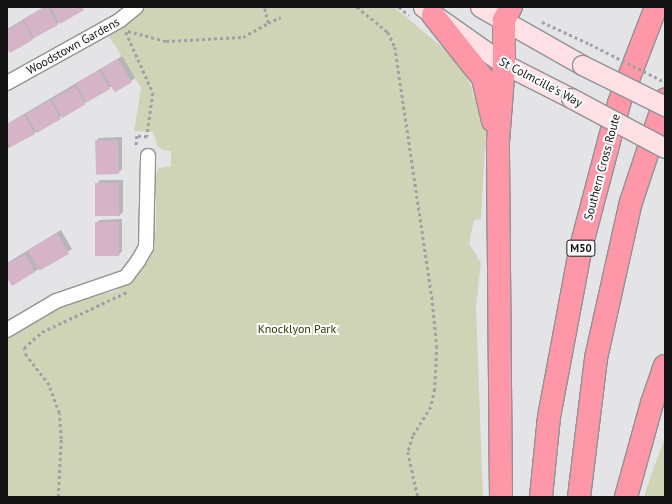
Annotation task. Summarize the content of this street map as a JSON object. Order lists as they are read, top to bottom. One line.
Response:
{"streets":{"highway":["Southern Cross Route","M50"],"main road":["St Colmcille's Way"],"street":["Woodstown Gardens"]},"parks":["Knocklyon Park"]}
